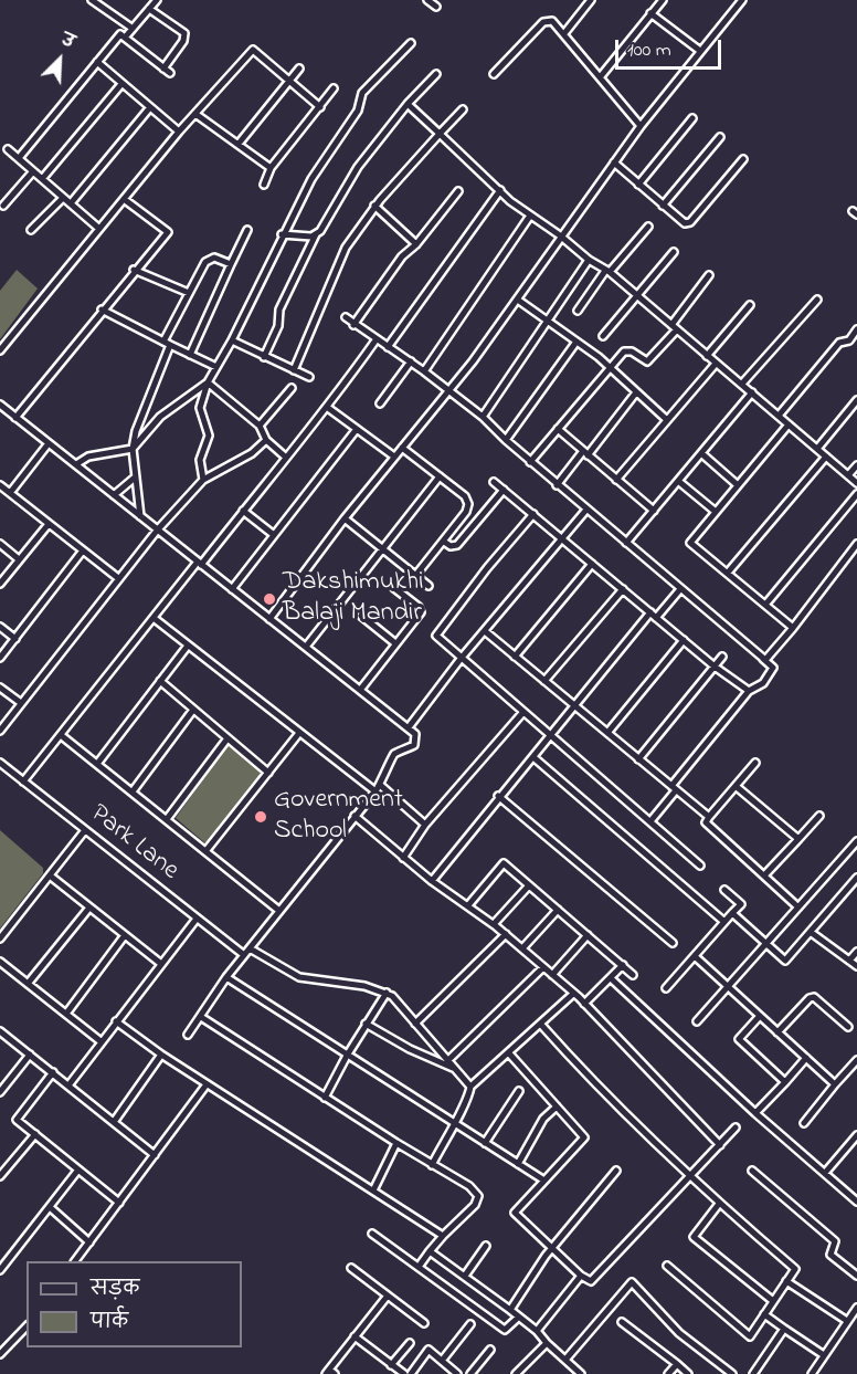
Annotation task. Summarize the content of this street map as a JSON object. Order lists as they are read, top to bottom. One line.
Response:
{"streets":{"street":["Park Lane"]},"places":["Dakshimukhi Balaji Mandir","Government School"],"legend":["सड़क","पार्क"],"scale_bar":"100 m","north":"top right"}
